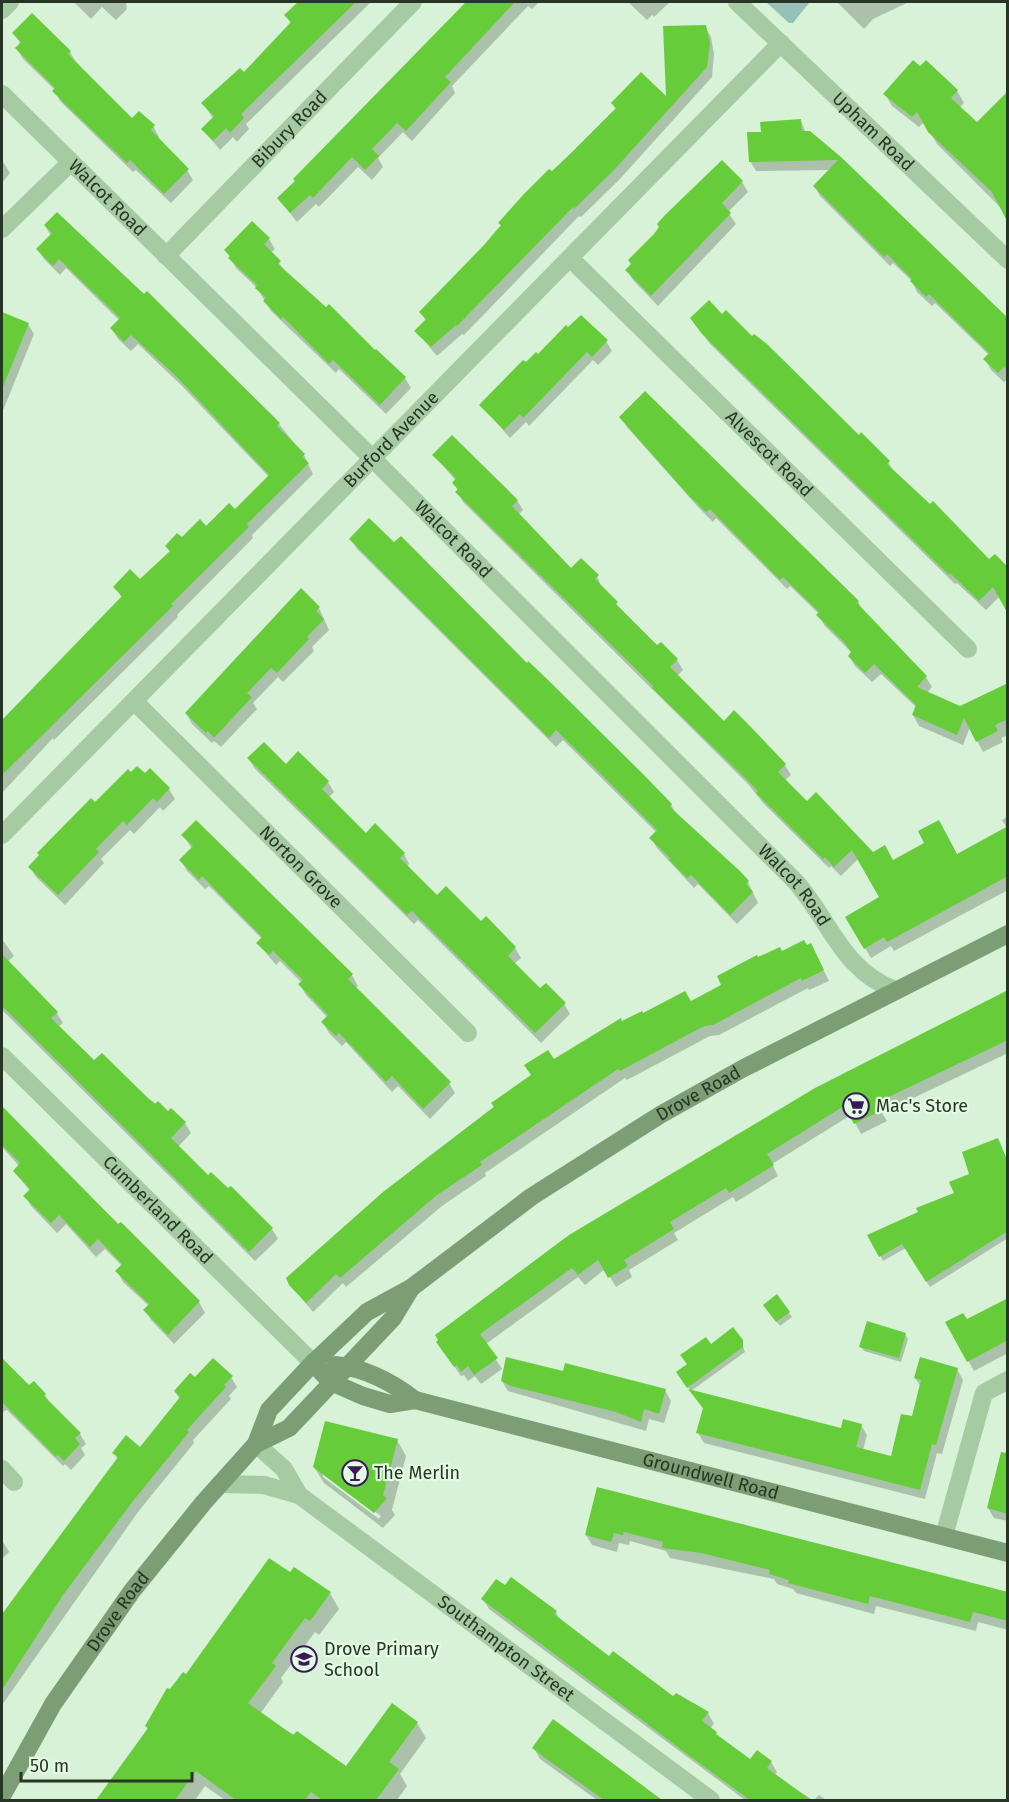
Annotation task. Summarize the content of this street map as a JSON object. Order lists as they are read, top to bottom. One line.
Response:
{"streets":{"main road":["Drove Road","Groundwell Road"],"street":["Bibury Road","Upham Road","Walcot Road","Burford Avenue","Alvescot Road","Norton Grove","Cumberland Road","Southampton Street"]},"crossings":[["Bibury Road","Walcot Road"],["Upham Road","Burford Avenue"],["Walcot Road","Burford Avenue"],["Walcot Road","Drove Road"],["Burford Avenue","Alvescot Road"],["Burford Avenue","Norton Grove"],["Drove Road","Cumberland Road"],["Drove Road","Groundwell Road"],["Drove Road","Southampton Street"],["Cumberland Road","Groundwell Road"]],"places":{"supermarket":["Mac's Store"],"bar":["The Merlin"],"school or university":["Drove Primary School"]},"scale_bar":"50 m"}
